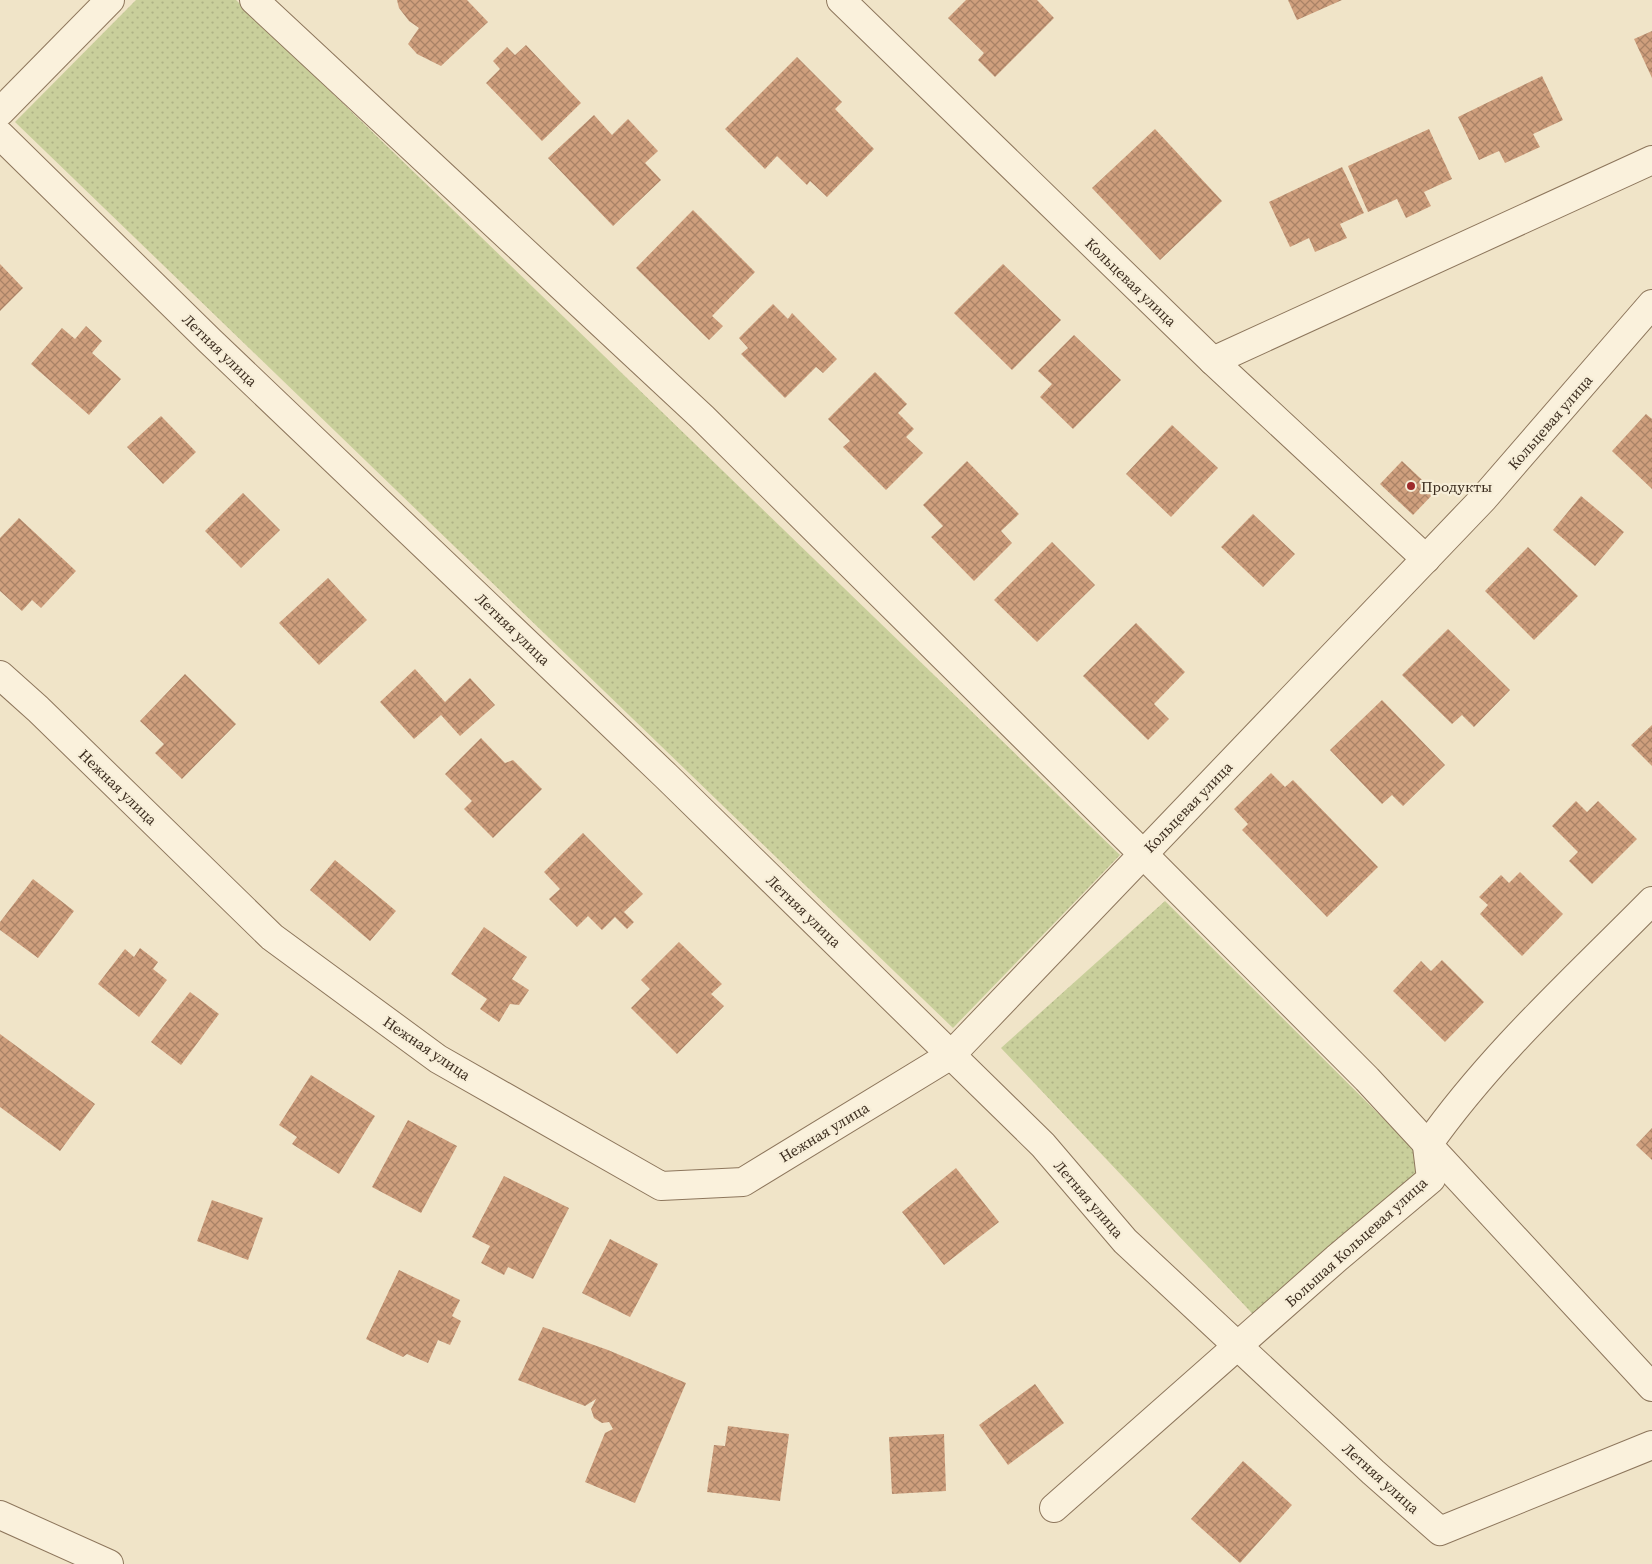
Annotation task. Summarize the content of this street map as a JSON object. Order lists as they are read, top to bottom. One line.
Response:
{"streets":{"street":["Кольцевая улица","Летняя улица","Нежная улица","Большая Кольцевая улица"]},"crossings":[["Кольцевая улица","Летняя улица"],["Кольцевая улица","Нежная улица"],["Летняя улица","Нежная улица"],["Летняя улица","Большая Кольцевая улица"]],"places":["Продукты"]}
